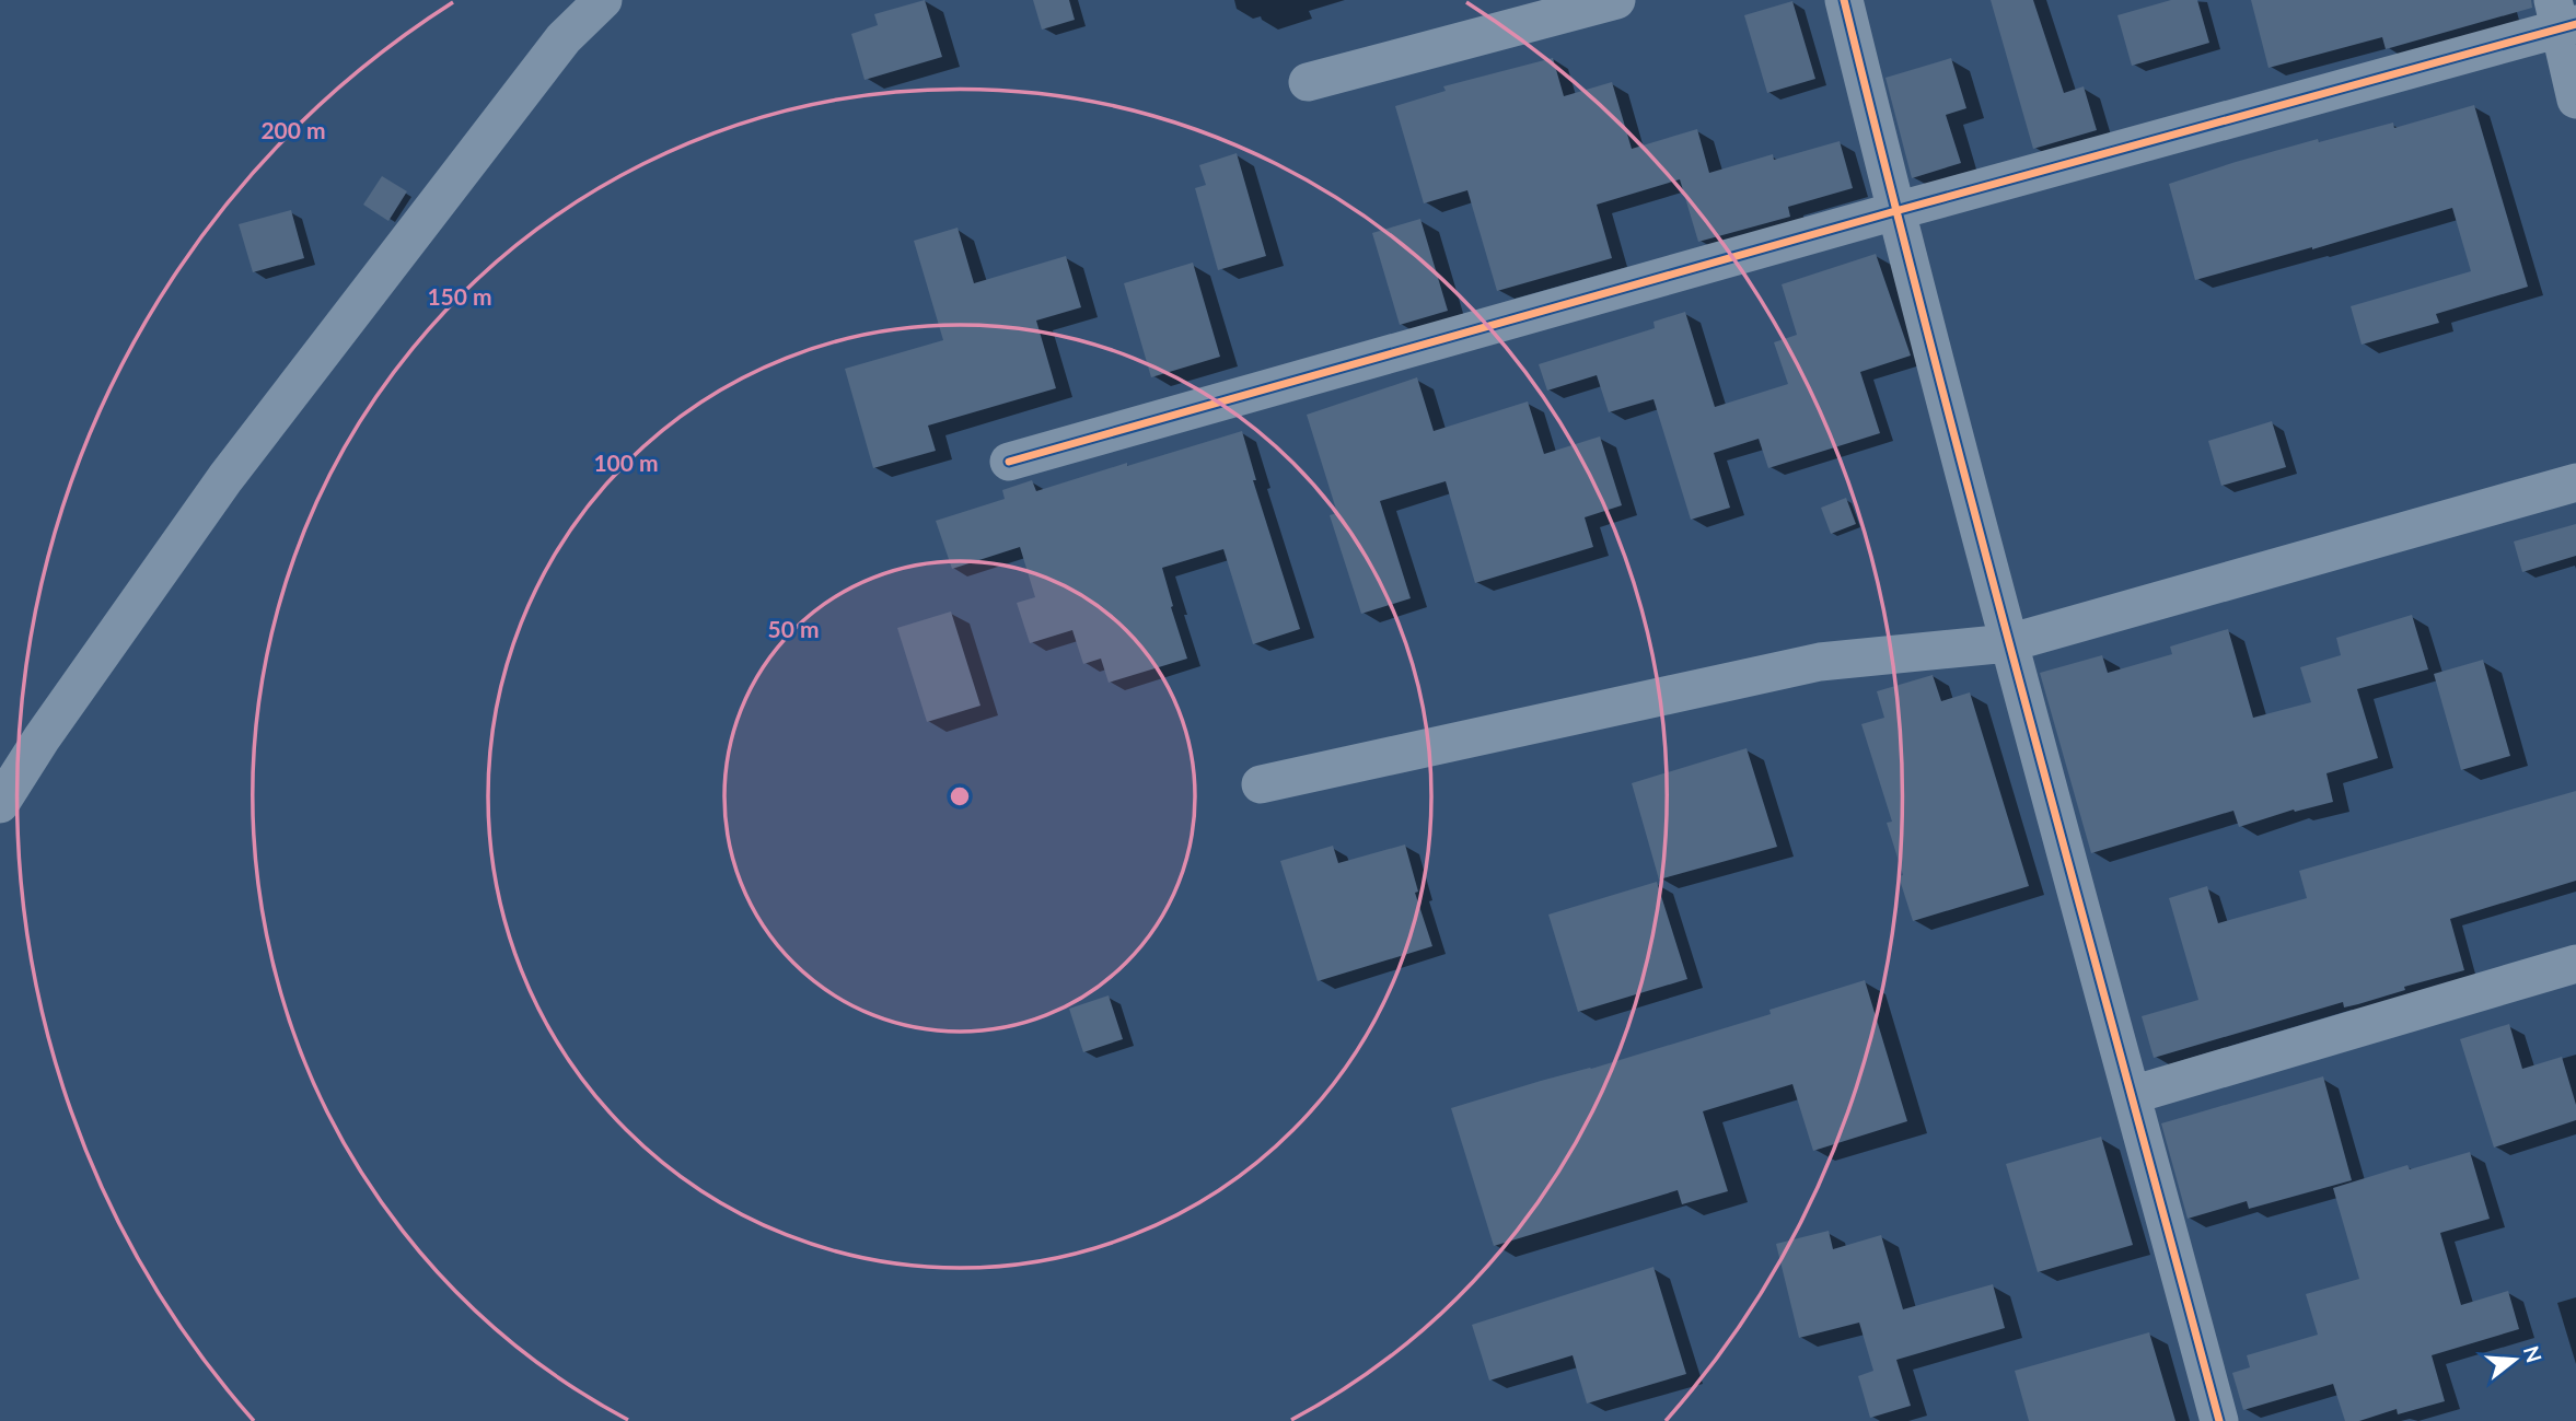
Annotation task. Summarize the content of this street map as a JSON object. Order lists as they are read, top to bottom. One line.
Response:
{"north":"right","rings":["200 m","150 m","100 m","50 m"]}
